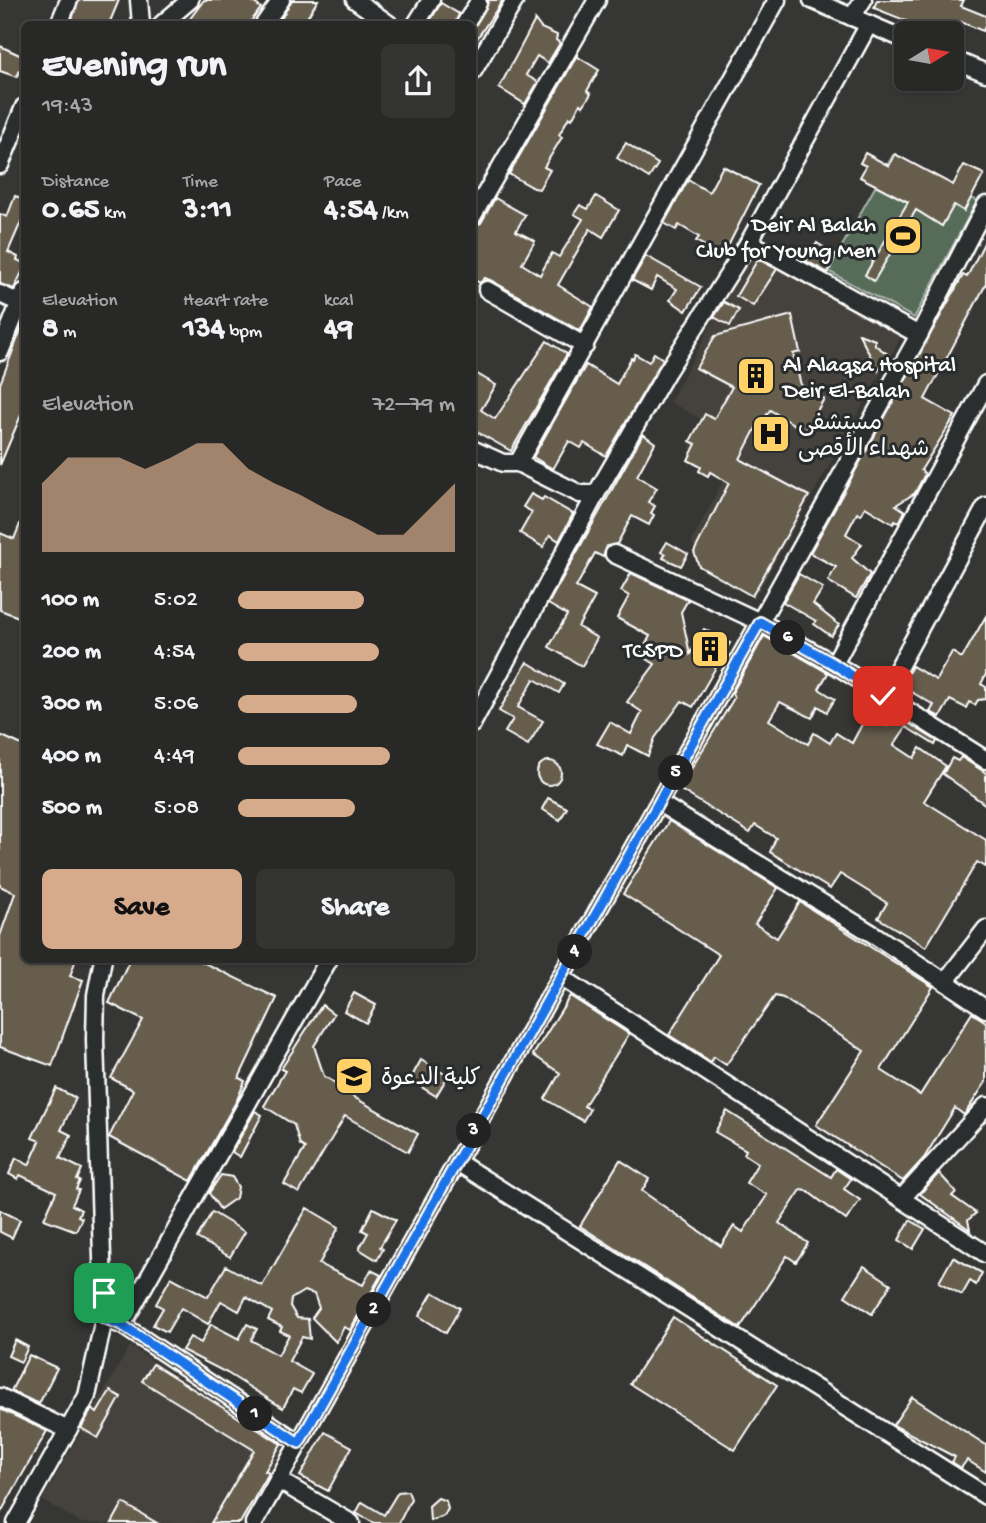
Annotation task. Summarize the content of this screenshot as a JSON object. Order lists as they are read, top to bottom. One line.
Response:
{"places":{"sports":["Deir Al Balah Club for Young Men"],"building":["Al Alaqsa Hospital Deir El-Balah","TCSPD"],"hospital":["مستشفى شهداء الأقصى"],"school or university":["كلية الدعوة"]},"north":"right","page":{"heading":["Evening run","19:43"],"stats":[["Distance","0.65 km"],["Time","3:11"],["Pace","4:54 /km"],["Elevation","8 m"],["Heart rate","134 bpm"],["kcal","49"]],"chart":["Elevation","72–79 m"],"list":[{"name":"100 m","note":"5:02"},{"name":"200 m","note":"4:54"},{"name":"300 m","note":"5:06"},{"name":"400 m","note":"4:49"},{"name":"500 m","note":"5:08"}],"pins":["6","5","4","3","2","1"],"buttons":["Save","Share"]}}
